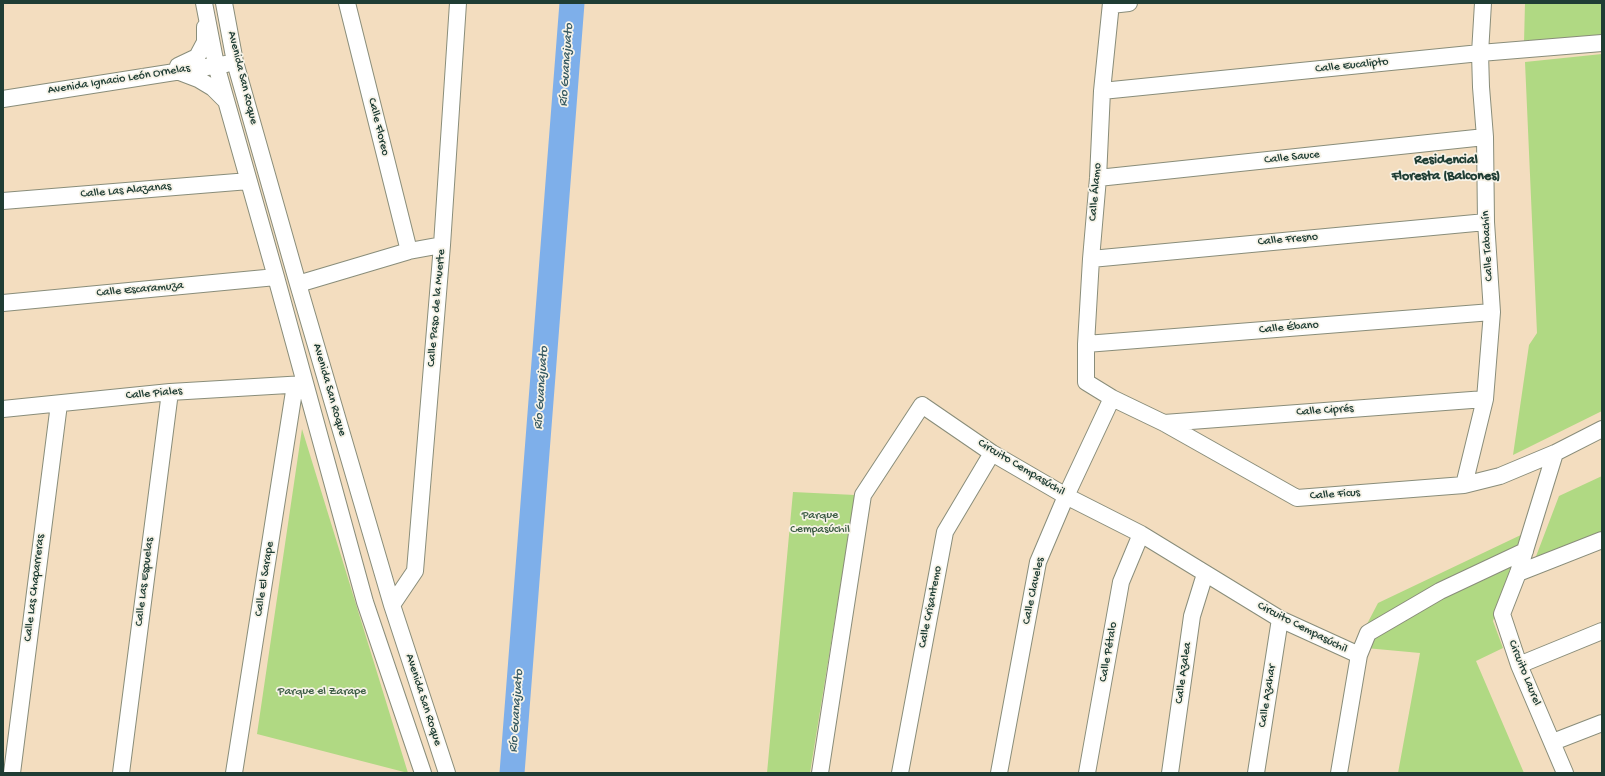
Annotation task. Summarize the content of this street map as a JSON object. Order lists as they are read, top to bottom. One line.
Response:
{"streets":{"street":["Calle Eucalipto","Avenida San Roque","Avenida Ignacio León Ornelas","Calle Floreo","Calle Sauce","Calle Las Alazanas","Calle Álamo","Calle Fresno","Calle Tabachín","Calle Escaramuza","Calle Paso de la Muerte","Calle Ébano","Calle Piales","Calle Ciprés","Circuito Cempasúchil","Calle Ficus","Calle El Sarape","Calle Las Espuelas","Calle Las Chaparreras","Calle Claveles","Calle Crisantemo","Calle Pétalo","Calle Azalea","Circuito Laurel","Calle Azahar"]},"crossings":[["Calle Eucalipto","Calle Álamo"],["Calle Eucalipto","Calle Tabachín"],["Avenida San Roque","Avenida Ignacio León Ornelas"],["Avenida San Roque","Calle Las Alazanas"],["Avenida San Roque","Calle Escaramuza"],["Avenida San Roque","Calle Paso de la Muerte"],["Avenida San Roque","Calle Piales"],["Avenida San Roque","Calle El Sarape"],["Calle Sauce","Calle Álamo"],["Calle Sauce","Calle Tabachín"],["Calle Álamo","Calle Fresno"],["Calle Álamo","Calle Ébano"],["Calle Álamo","Calle Ficus"],["Calle Fresno","Calle Tabachín"],["Calle Tabachín","Calle Ébano"],["Calle Tabachín","Calle Ciprés"],["Calle Tabachín","Calle Ficus"],["Calle Piales","Calle El Sarape"],["Calle Piales","Calle Las Espuelas"],["Calle Piales","Calle Las Chaparreras"],["Calle Ciprés","Calle Ficus"],["Circuito Cempasúchil","Calle Claveles"],["Circuito Cempasúchil","Calle Crisantemo"],["Circuito Cempasúchil","Calle Pétalo"],["Circuito Cempasúchil","Calle Azalea"],["Circuito Cempasúchil","Calle Azahar"],["Calle Ficus","Calle Claveles"],["Calle Ficus","Circuito Laurel"]],"districts":["Residencial Floresta (Balcones)"],"water":["Río Guanajuato"],"parks":["Parque Cempasúchil","Parque el Zarape"]}
